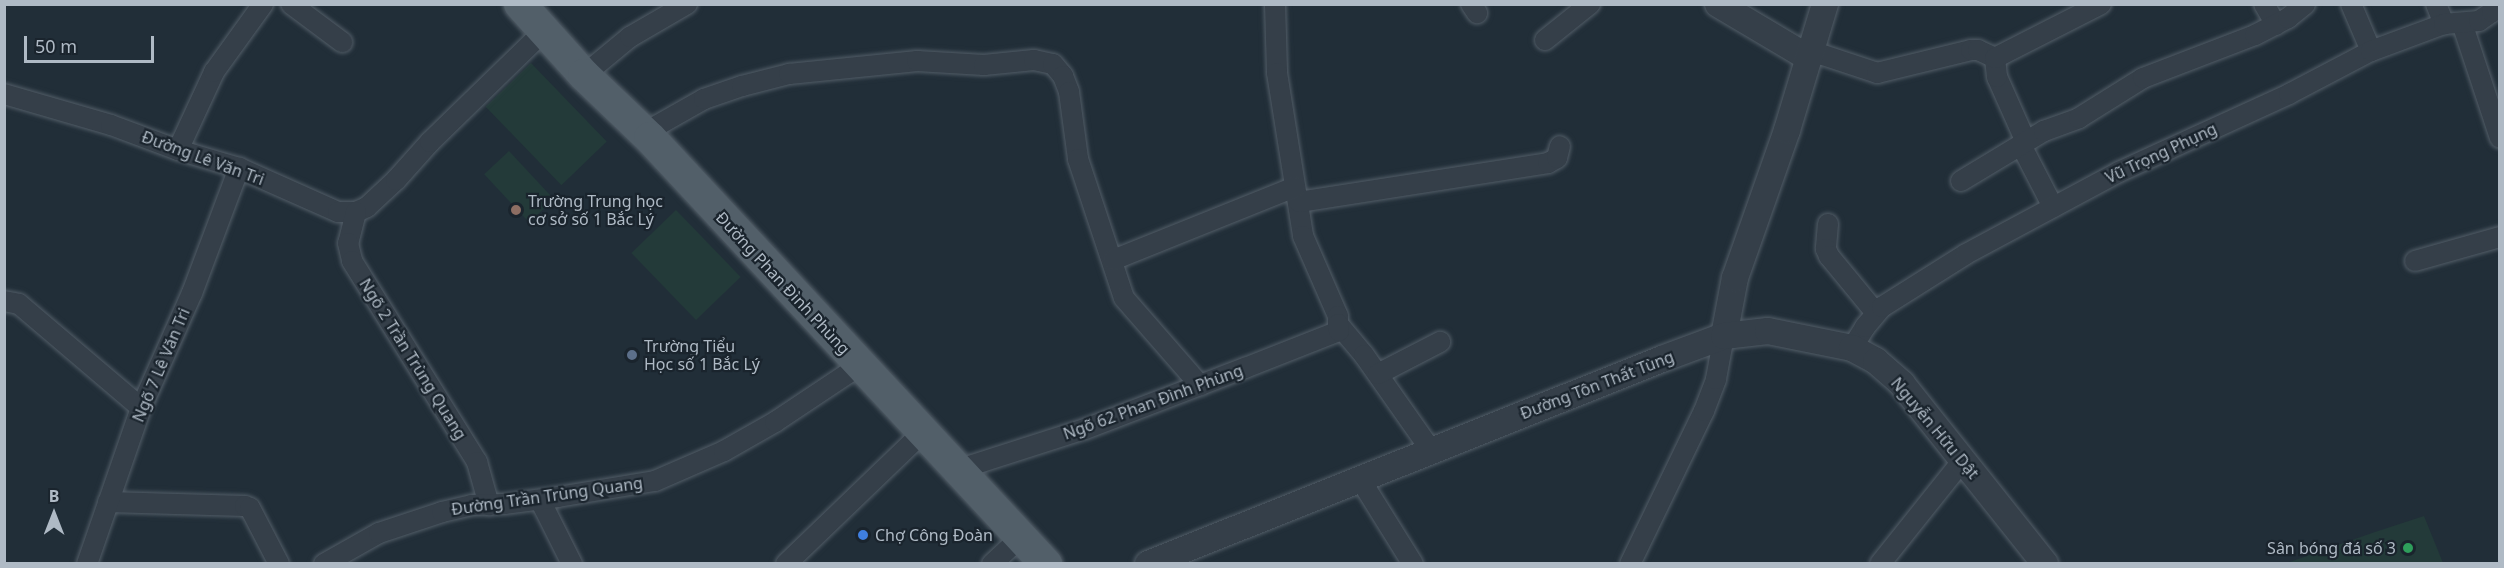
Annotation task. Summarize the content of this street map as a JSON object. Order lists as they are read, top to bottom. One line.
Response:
{"streets":{"main road":["Đường Phan Đình Phùng"],"street":["Vũ Trọng Phụng","Đường Lê Văn Tri","Ngõ 2 Trần Trùng Quang","Ngõ 7 Lê Văn Tri","Đường Tôn Thất Tùng","Ngõ 62 Phan Đình Phùng","Nguyễn Hữu Dật","Đường Trần Trùng Quang"]},"crossings":[["Vũ Trọng Phụng","Nguyễn Hữu Dật"],["Đường Lê Văn Tri","Ngõ 2 Trần Trùng Quang"],["Đường Lê Văn Tri","Ngõ 7 Lê Văn Tri"],["Đường Phan Đình Phùng","Ngõ 62 Phan Đình Phùng"],["Đường Phan Đình Phùng","Đường Trần Trùng Quang"],["Ngõ 2 Trần Trùng Quang","Đường Trần Trùng Quang"],["Đường Tôn Thất Tùng","Nguyễn Hữu Dật"]],"places":["Trường Trung học cơ sở số 1 Bắc Lý","Trường Tiểu Học số 1 Bắc Lý","Chợ Công Đoàn","Sân bóng đá số 3"],"scale_bar":"50 m","north":"top"}
